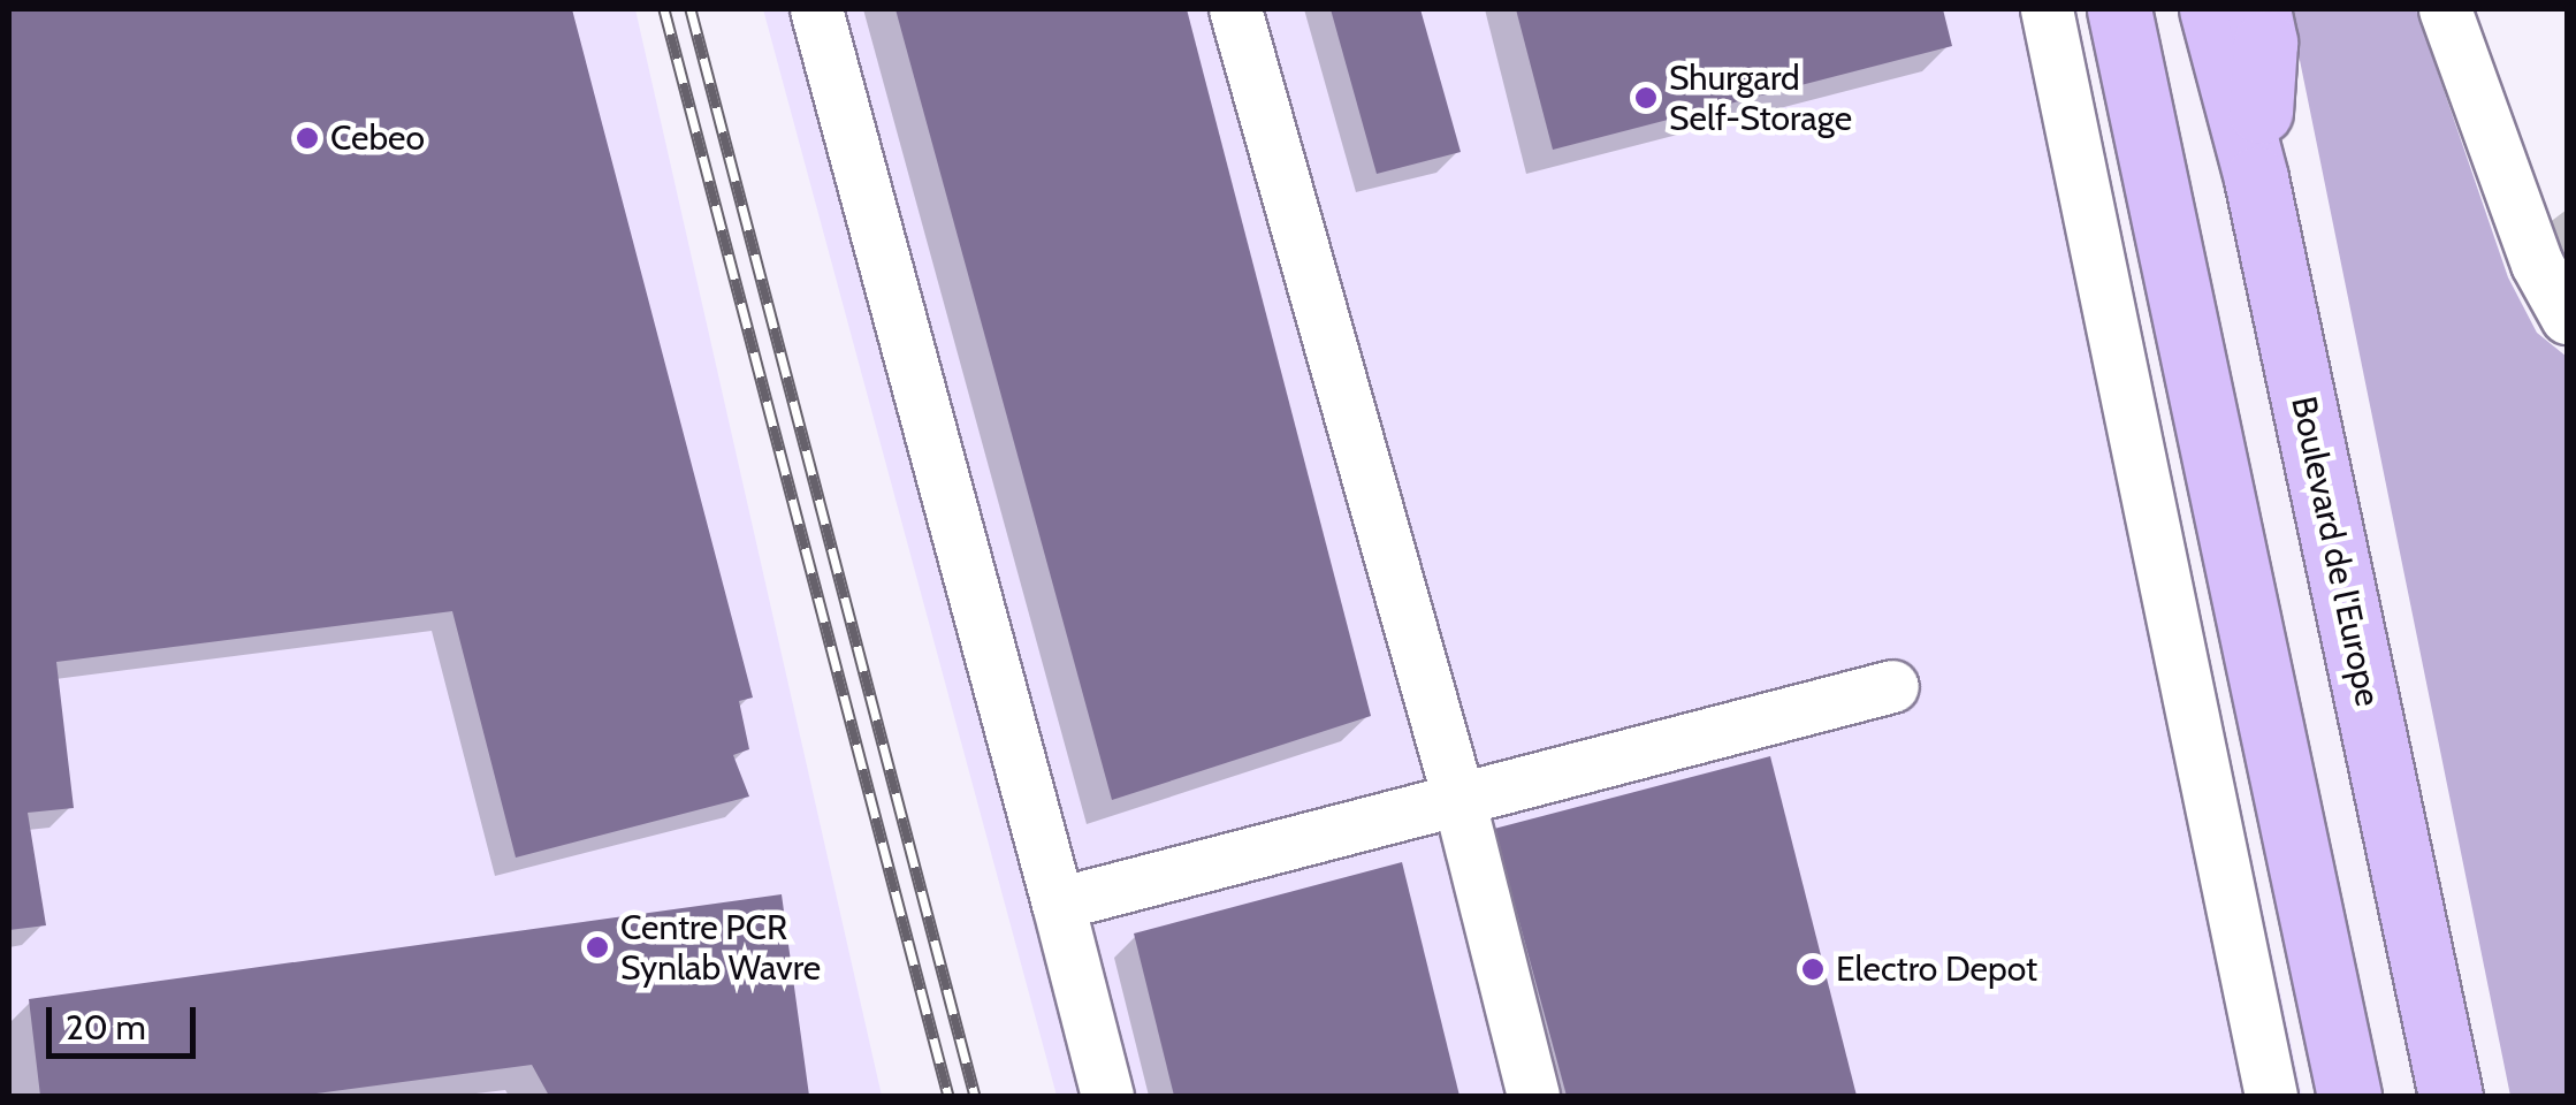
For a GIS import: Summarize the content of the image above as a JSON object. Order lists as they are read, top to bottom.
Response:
{
  "streets": {
    "highway": ["Boulevard de l'Europe"]
  },
  "places": [
    "Shurgard Self-Storage",
    "Cebeo",
    "Centre PCR Synlab Wavre",
    "Electro Depot"
  ],
  "scale_bar": "20 m"
}
